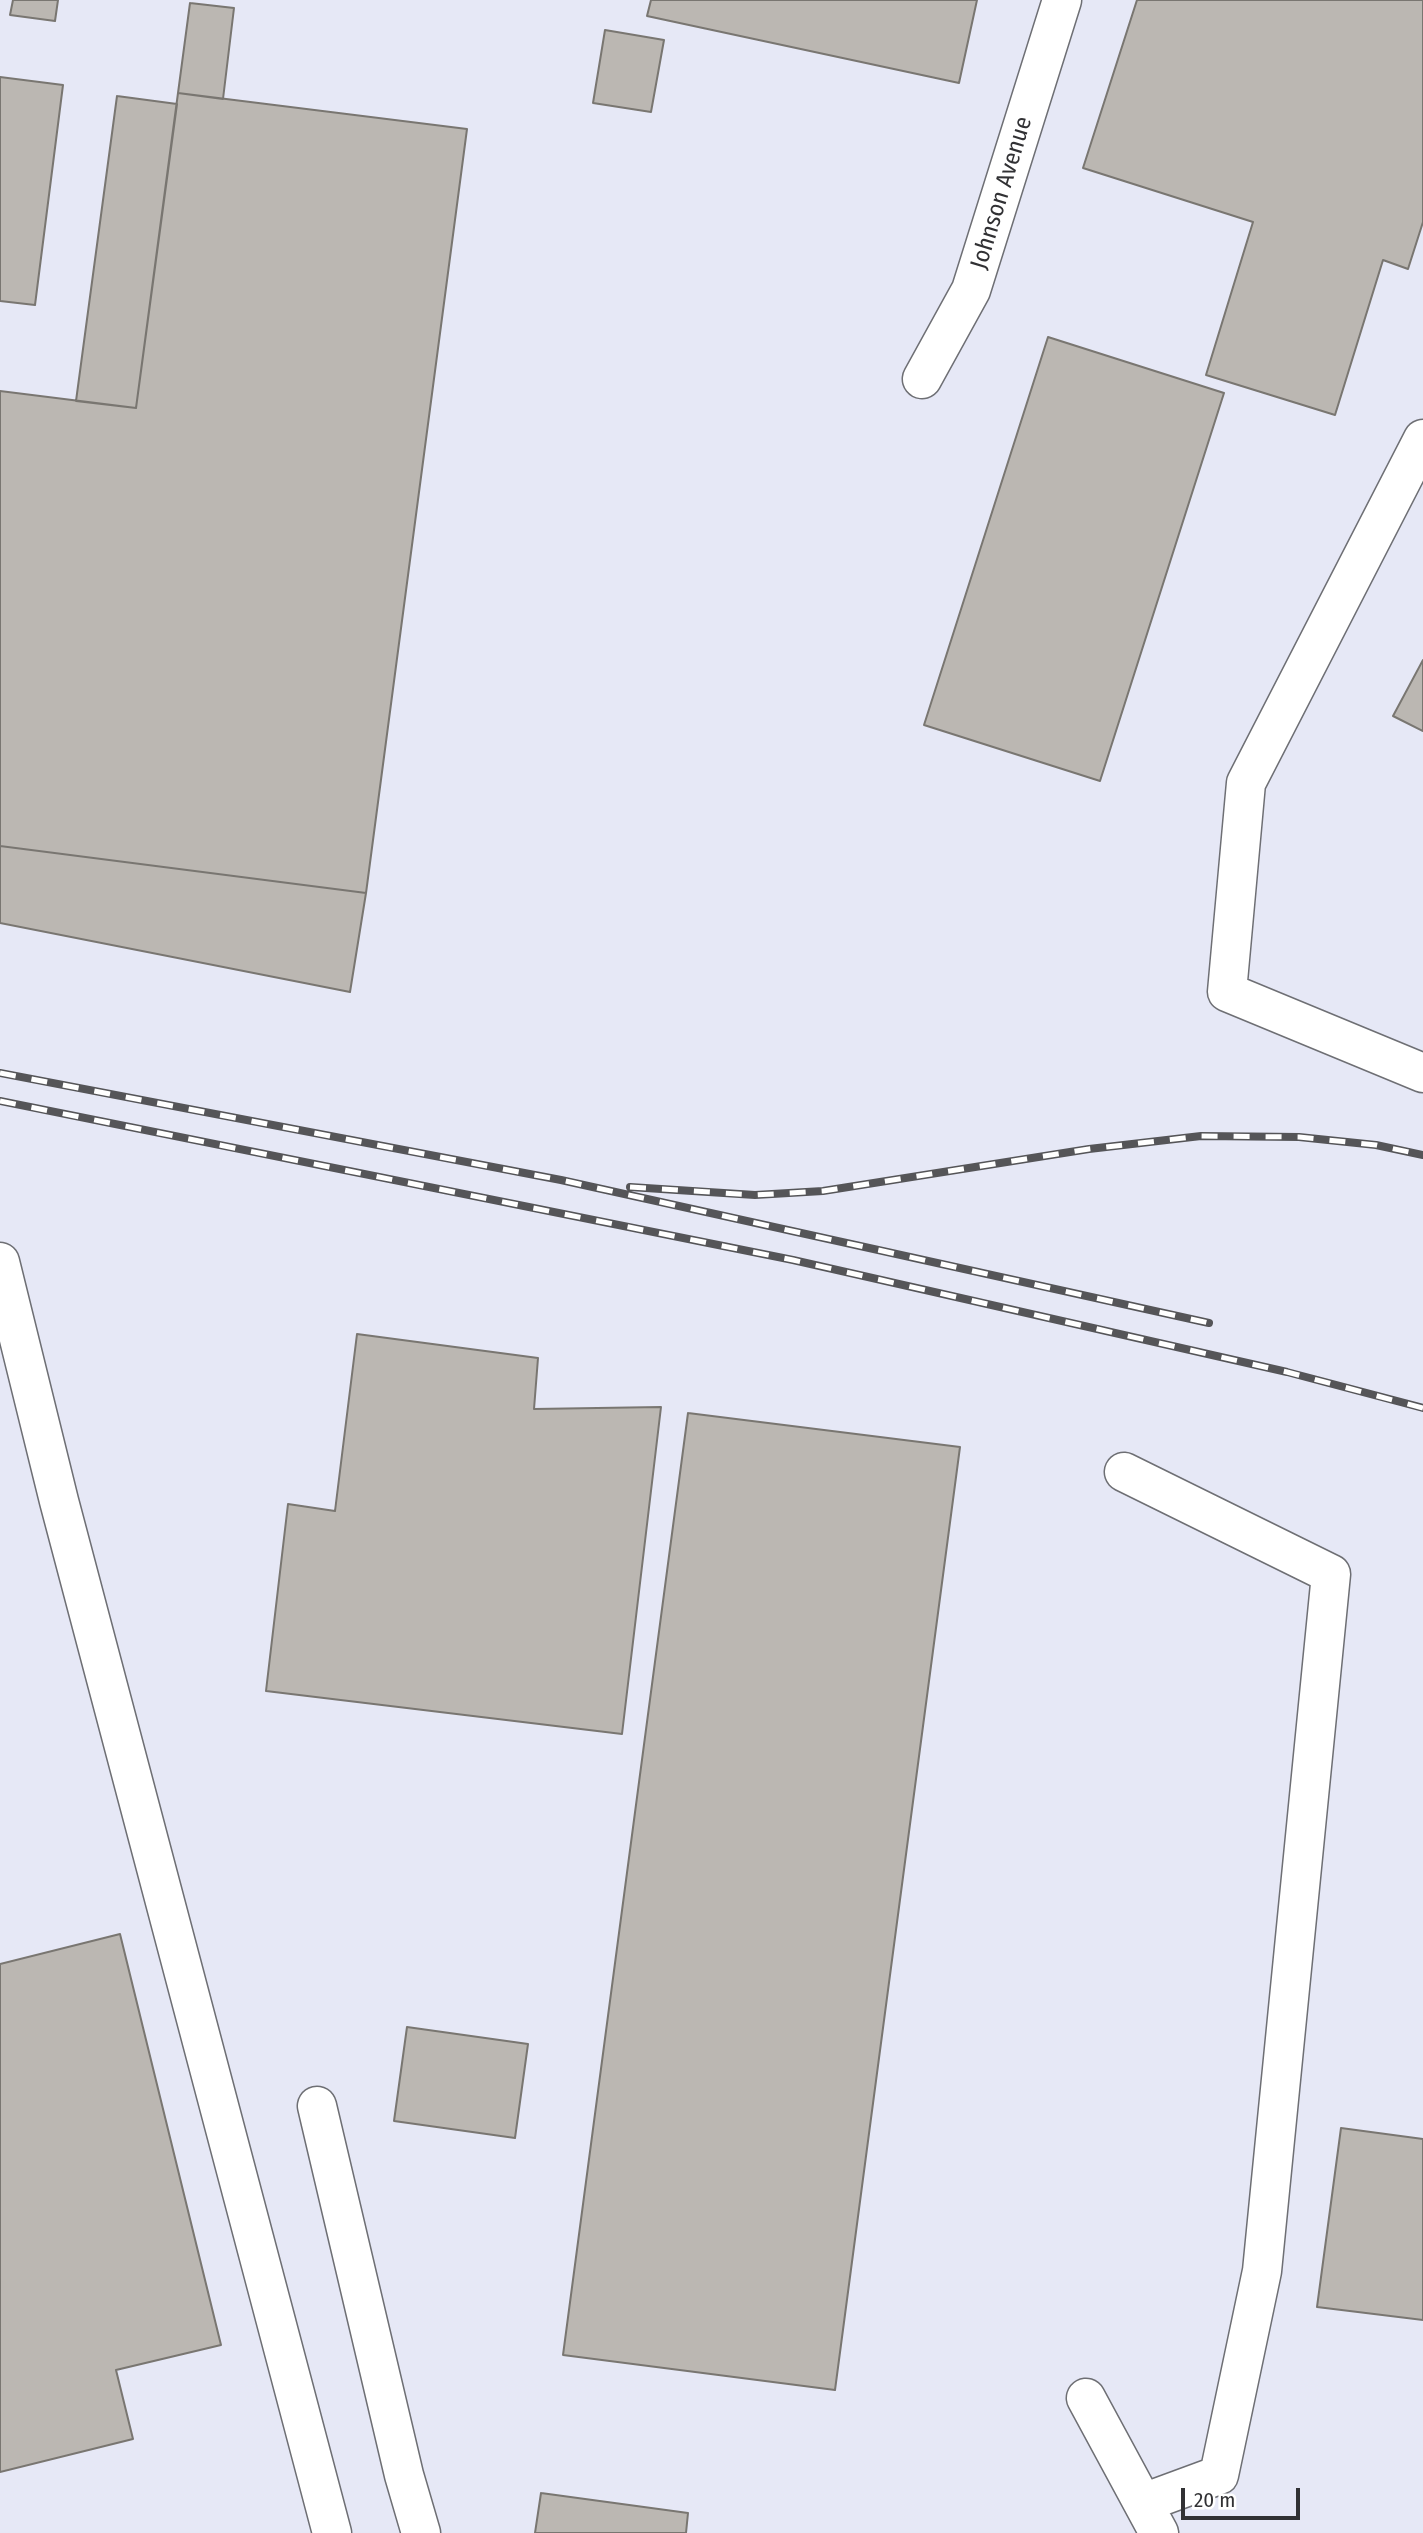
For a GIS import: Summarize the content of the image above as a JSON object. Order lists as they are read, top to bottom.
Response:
{
  "streets": {
    "street": ["Johnson Avenue"]
  },
  "scale_bar": "20 m"
}
